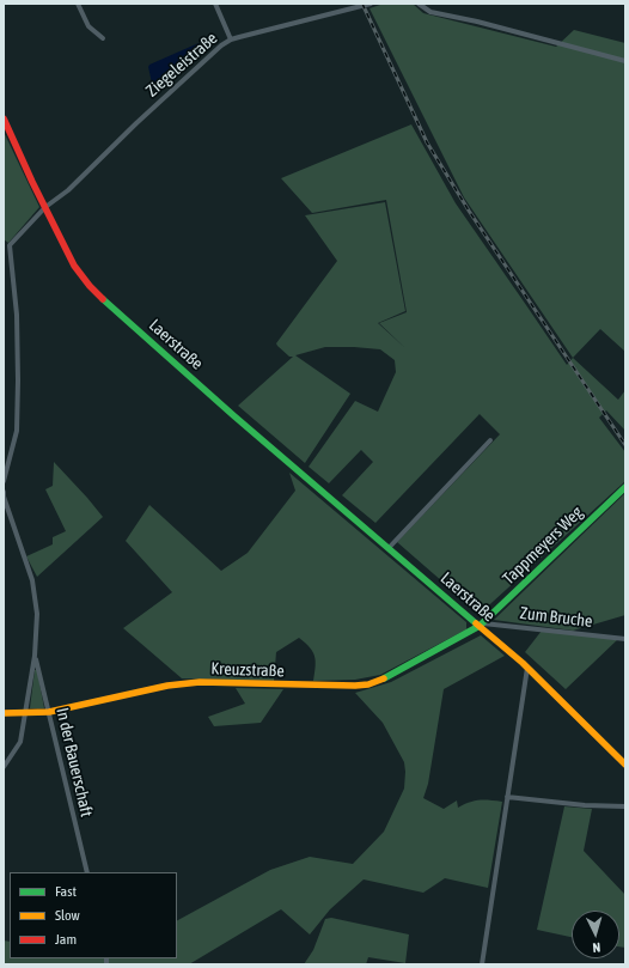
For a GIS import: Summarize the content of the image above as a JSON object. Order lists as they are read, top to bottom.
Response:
{
  "streets": {
    "main road": ["Laerstraße", "Tappmeyers Weg", "Kreuzstraße"],
    "street": ["Ziegeleistraße", "Zum Bruche", "In der Bauerschaft"]
  },
  "crossings": [
    ["Ziegeleistraße", "Laerstraße"],
    ["Laerstraße", "Tappmeyers Weg"],
    ["Laerstraße", "Zum Bruche"],
    ["Laerstraße", "Kreuzstraße"],
    ["Tappmeyers Weg", "Zum Bruche"],
    ["Tappmeyers Weg", "Kreuzstraße"],
    ["Zum Bruche", "Kreuzstraße"],
    ["Kreuzstraße", "In der Bauerschaft"]
  ],
  "legend": ["Fast", "Slow", "Jam"],
  "north": "bottom"
}
